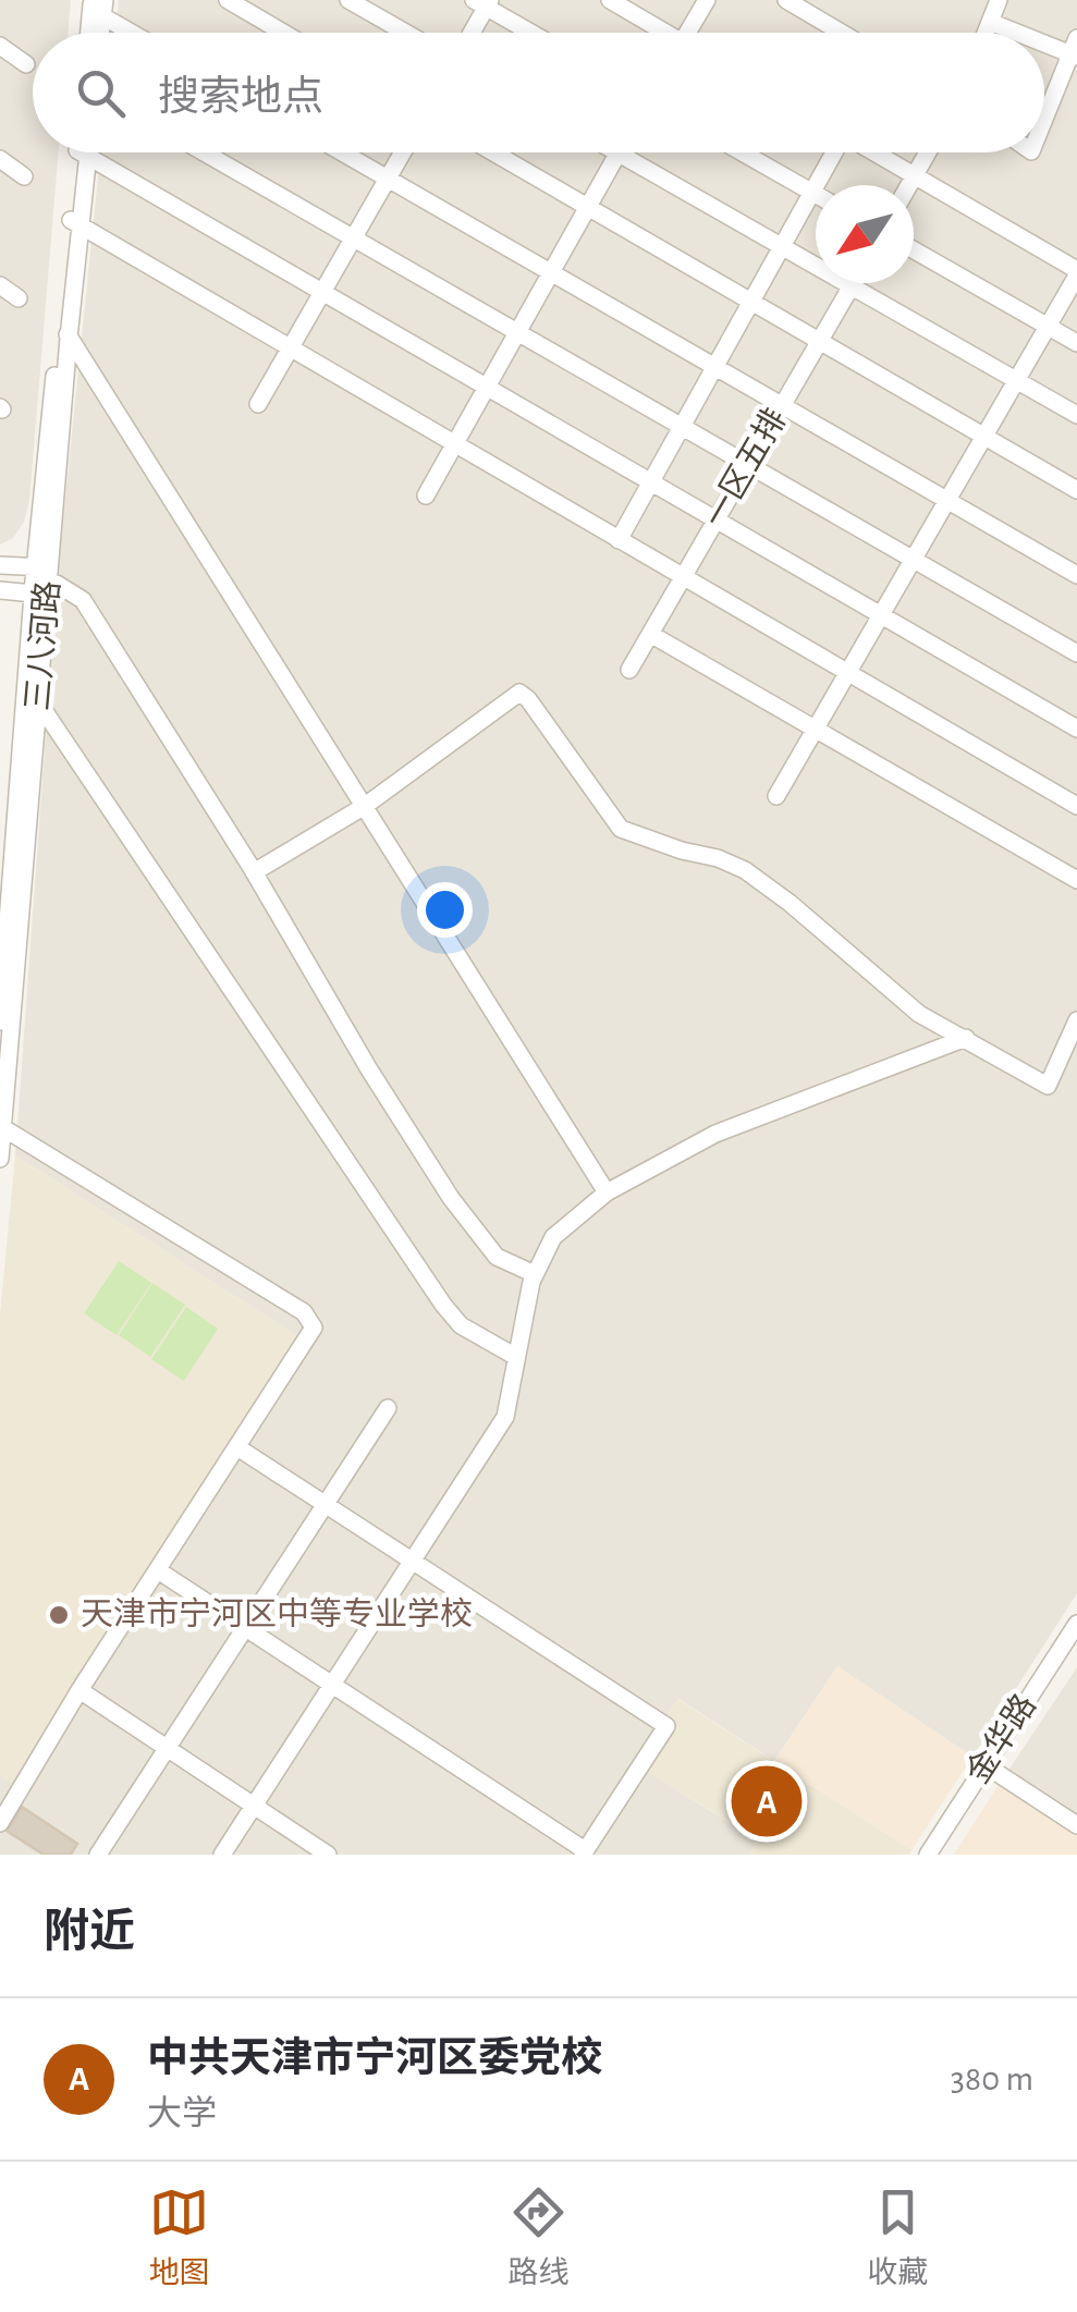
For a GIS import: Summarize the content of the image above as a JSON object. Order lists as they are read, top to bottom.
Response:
{
  "streets": {
    "street": ["一区五排", "三八河路", "金华路"]
  },
  "places": ["天津市宁河区中等专业学校"],
  "north": "bottom left",
  "page": {
    "search": "搜索地点",
    "pins": "A",
    "heading": "附近",
    "list": [
      {
        "mark": "A",
        "name": "中共天津市宁河区委党校",
        "note": "大学",
        "value": "380 m"
      }
    ],
    "nav": ["地图", "路线", "收藏"]
  }
}
